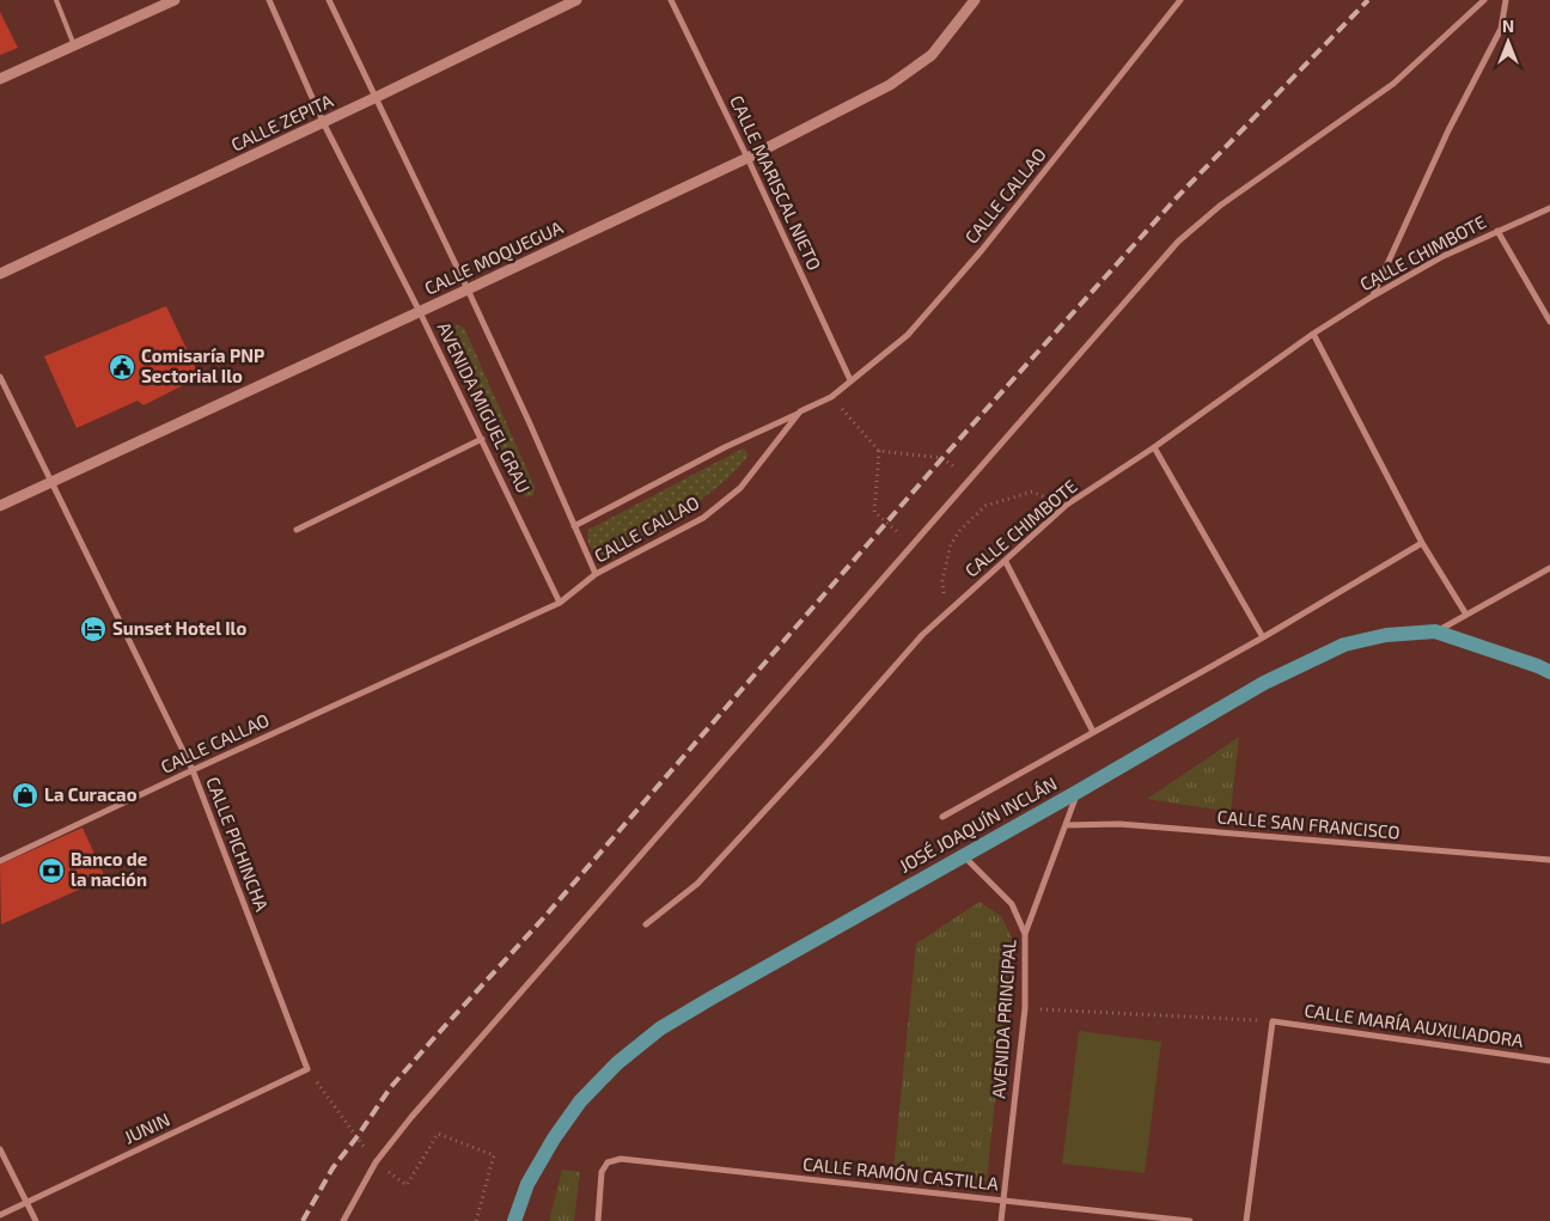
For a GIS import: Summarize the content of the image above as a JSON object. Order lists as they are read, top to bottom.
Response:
{
  "streets": {
    "main road": ["JOSÉ JOAQUÍN INCLÁN"],
    "street": [
      "CALLE ZEPITA",
      "CALLE MARISCAL NIETO",
      "CALLE CALLAO",
      "CALLE CHIMBOTE",
      "CALLE MOQUEGUA",
      "AVENIDA MIGUEL GRAU",
      "CALLE SAN FRANCISCO",
      "CALLE PICHINCHA",
      "AVENIDA PRINCIPAL",
      "CALLE MARÍA AUXILIADORA",
      "JUNIN",
      "CALLE RAMÓN CASTILLA"
    ]
  },
  "crossings": [
    ["CALLE ZEPITA", "AVENIDA MIGUEL GRAU"],
    ["CALLE MARISCAL NIETO", "CALLE CALLAO"],
    ["CALLE MARISCAL NIETO", "CALLE MOQUEGUA"],
    ["CALLE CALLAO", "AVENIDA MIGUEL GRAU"],
    ["CALLE CALLAO", "CALLE PICHINCHA"],
    ["CALLE MOQUEGUA", "AVENIDA MIGUEL GRAU"],
    ["CALLE MOQUEGUA", "CALLE PICHINCHA"],
    ["JOSÉ JOAQUÍN INCLÁN", "AVENIDA PRINCIPAL"],
    ["CALLE SAN FRANCISCO", "AVENIDA PRINCIPAL"],
    ["CALLE PICHINCHA", "JUNIN"],
    ["AVENIDA PRINCIPAL", "CALLE RAMÓN CASTILLA"]
  ],
  "places": {
    "public building": ["Comisaría PNP Sectorial Ilo"],
    "hotel": ["Sunset Hotel Ilo"],
    "shop": ["La Curacao"],
    "bank": ["Banco de la nación"]
  },
  "north": "top"
}
